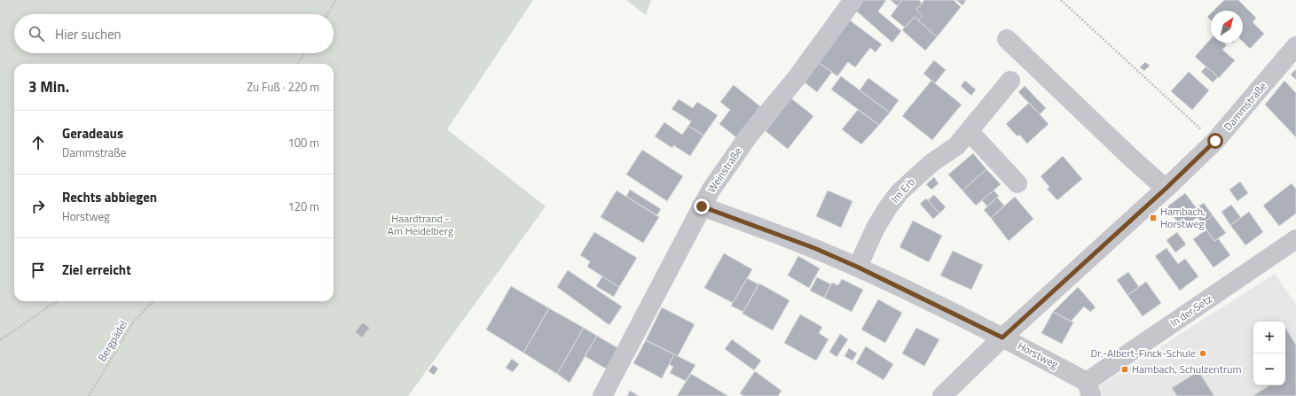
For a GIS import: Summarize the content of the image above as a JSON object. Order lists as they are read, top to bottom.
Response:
{
  "streets": {
    "street": [
      "Dammstraße",
      "Weinstraße",
      "Im Erb",
      "In der Setz",
      "Horstweg"
    ],
    "path": ["Bergpädel"]
  },
  "crossings": [
    ["Dammstraße", "Horstweg"],
    ["Weinstraße", "Horstweg"],
    ["Im Erb", "Horstweg"],
    ["In der Setz", "Horstweg"]
  ],
  "parks": ["Haardtrand - Am Heidelberg"],
  "places": {
    "transit": ["Hambach, Horstweg", "Hambach, Schulzentrum"],
    "other": ["Dr.-Albert-Finck-Schule"]
  },
  "north": "top right",
  "page": {
    "search": "Hier suchen",
    "heading": ["3 Min.", "Zu Fuß · 220 m"],
    "list": [
      ["Geradeaus", "Dammstraße", "100 m"],
      ["Rechts abbiegen", "Horstweg", "120 m"],
      "Ziel erreicht"
    ],
    "map_buttons": ["+", "−"]
  }
}
